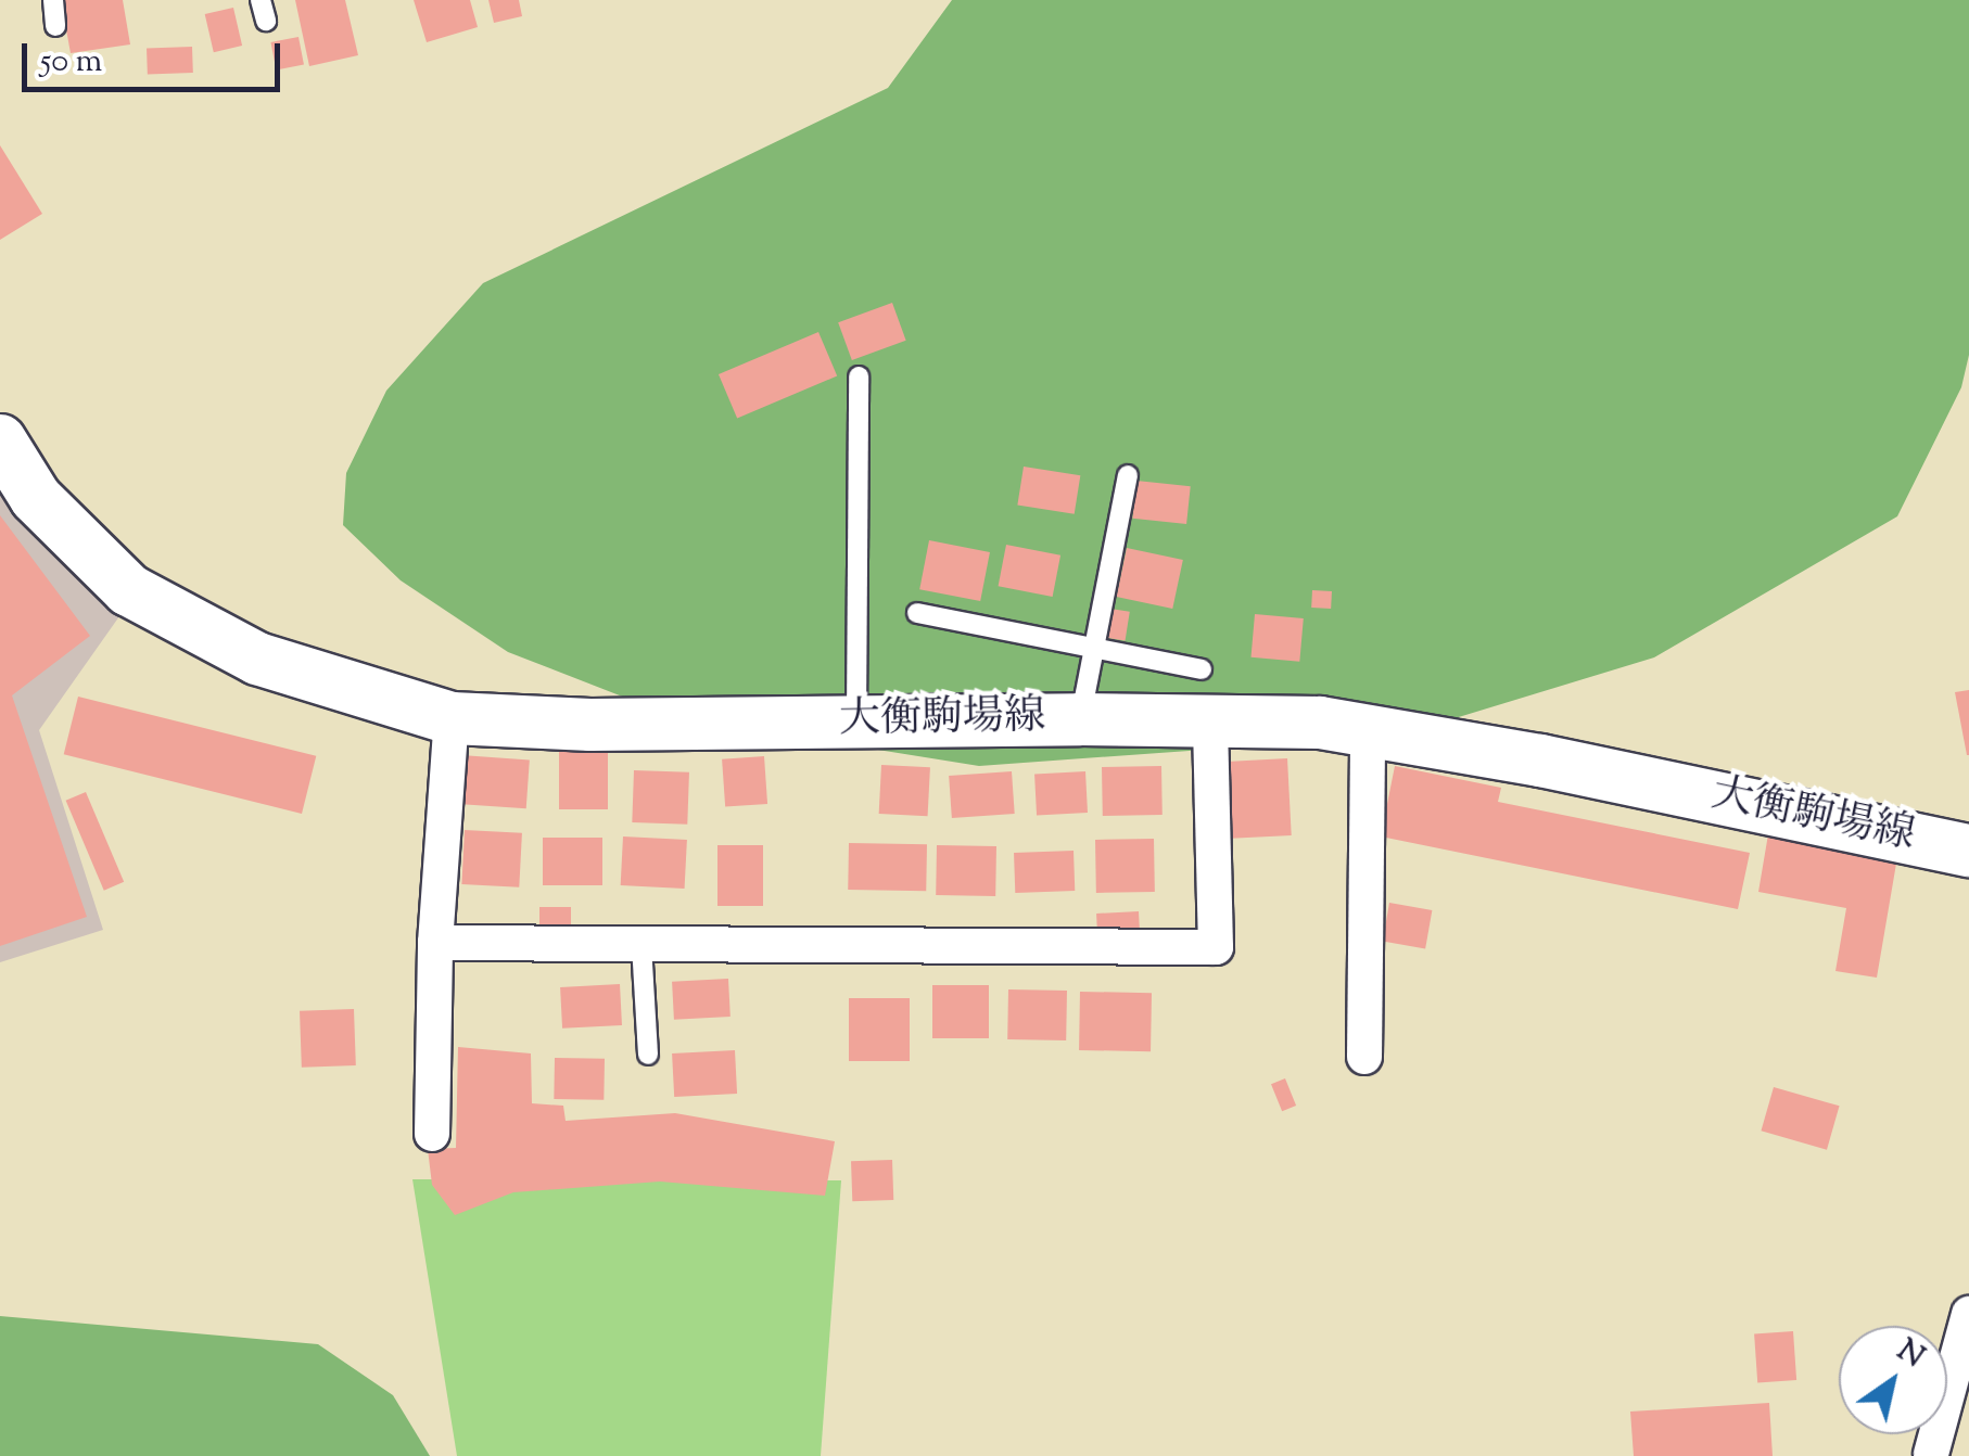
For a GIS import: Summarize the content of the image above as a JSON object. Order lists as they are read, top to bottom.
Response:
{
  "streets": {
    "main road": ["大衡駒場線"]
  },
  "scale_bar": "50 m",
  "north": "top right"
}
